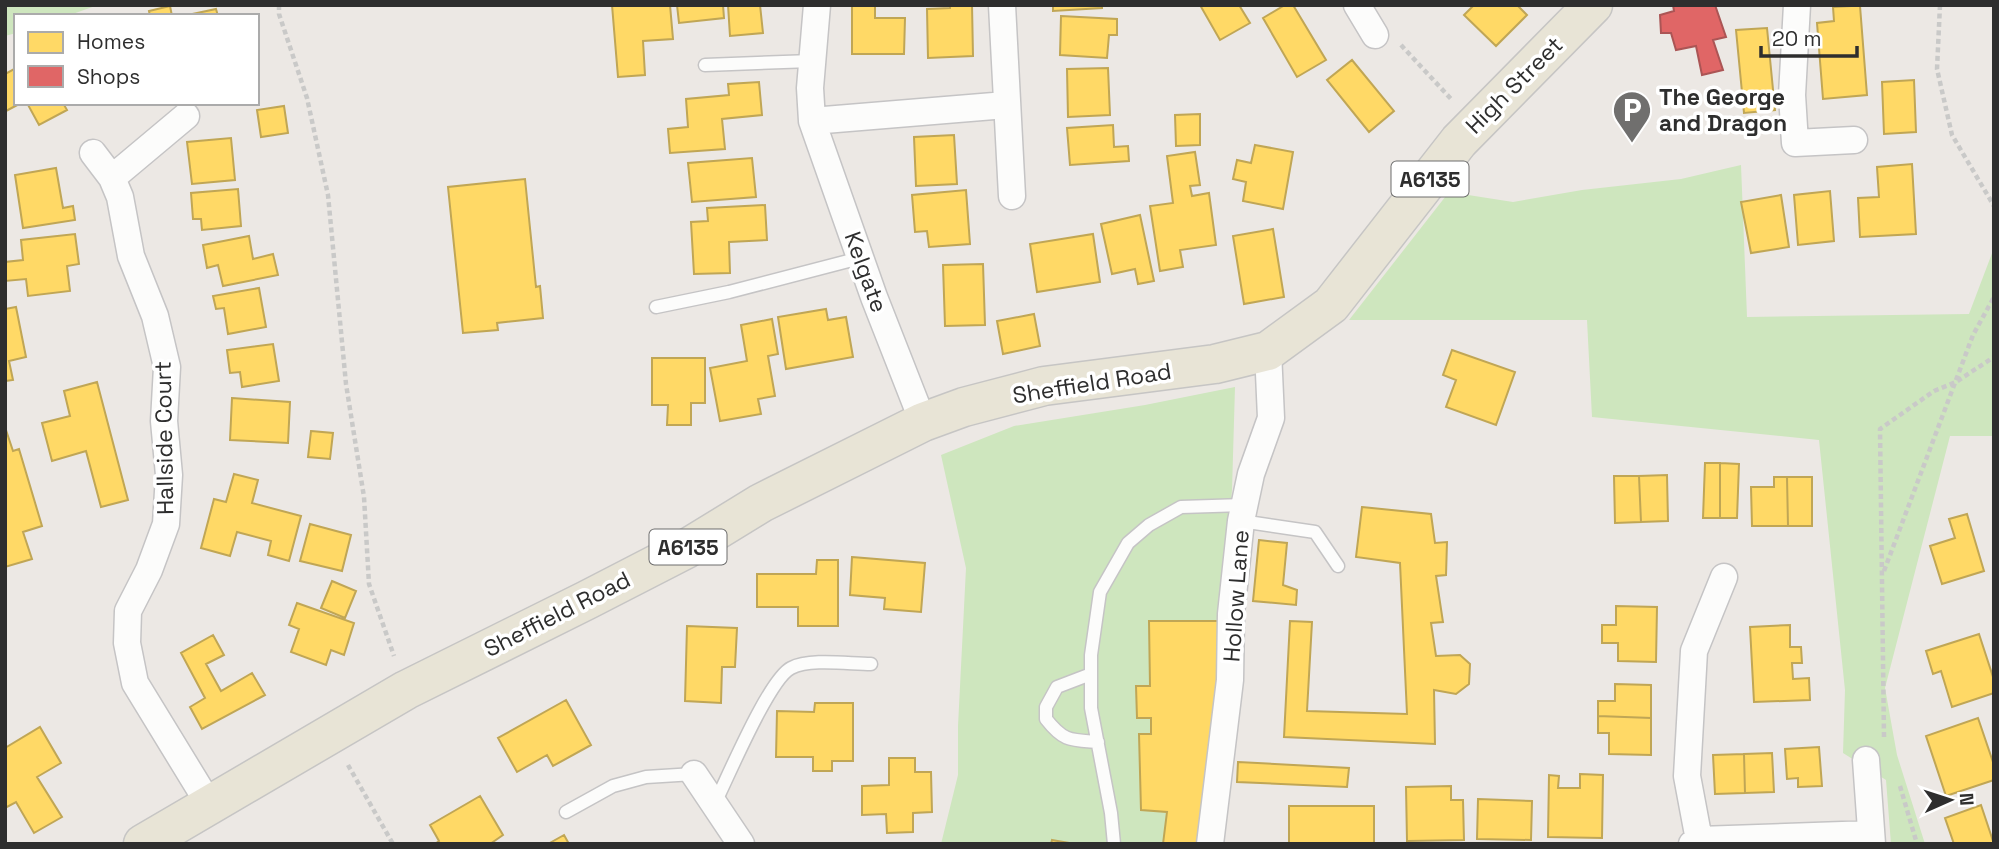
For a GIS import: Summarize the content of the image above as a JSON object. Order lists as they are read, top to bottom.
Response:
{
  "streets": {
    "main road": ["High Street", "A6135", "Sheffield Road"],
    "street": ["Kelgate", "Hallside Court", "Hollow Lane"]
  },
  "crossings": [
    ["High Street", "Sheffield Road"],
    ["High Street", "Hollow Lane"],
    ["Kelgate", "Sheffield Road"],
    ["Sheffield Road", "Hallside Court"],
    ["Sheffield Road", "Hollow Lane"]
  ],
  "places": {
    "parking": ["The George and Dragon"]
  },
  "legend": ["Homes", "Shops"],
  "scale_bar": "20 m",
  "north": "right"
}
